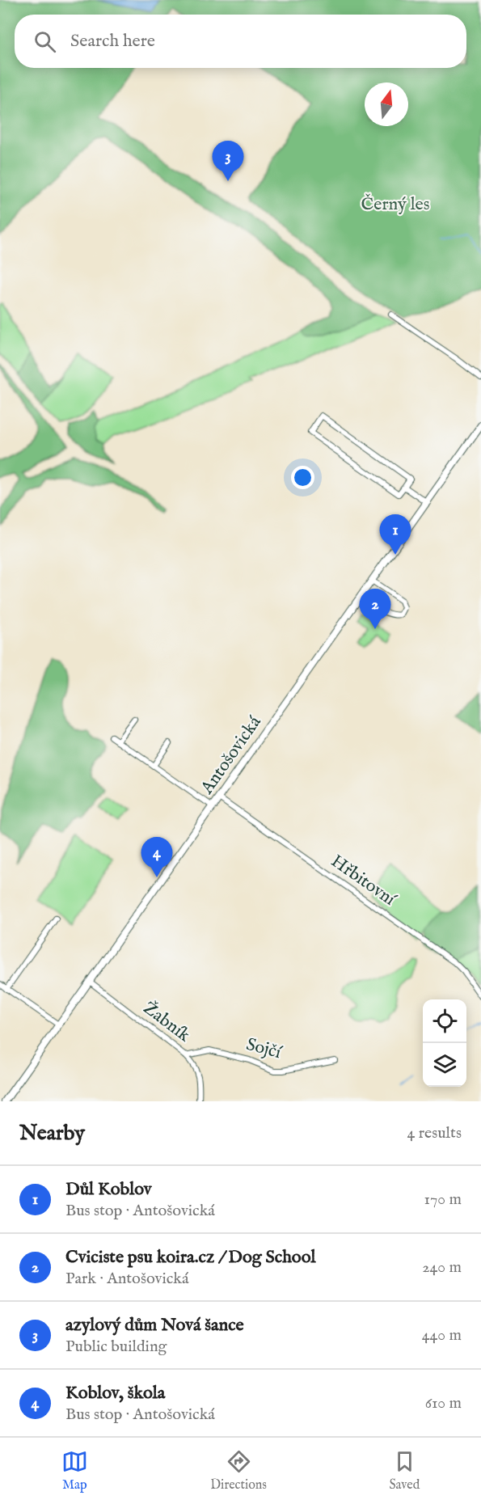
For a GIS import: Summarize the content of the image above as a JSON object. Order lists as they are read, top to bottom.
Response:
{
  "streets": {
    "street": [
      "Antošovická",
      "Hřbitovní",
      "Žabník",
      "Sojčí"
    ]
  },
  "crossings": [
    ["Antošovická", "Hřbitovní"],
    ["Antošovická", "Žabník"],
    ["Žabník", "Sojčí"]
  ],
  "parks": ["Černý les"],
  "north": "top",
  "page": {
    "search": "Search here",
    "pins": [
      "3",
      "1",
      "2",
      "4"
    ],
    "heading": ["Nearby", "4 results"],
    "list": [
      {
        "mark": "1",
        "name": "Důl Koblov",
        "note": "Bus stop · Antošovická",
        "value": "170 m"
      },
      {
        "mark": "2",
        "name": "Cviciste psu koira.cz / Dog School",
        "note": "Park · Antošovická",
        "value": "240 m"
      },
      {
        "mark": "3",
        "name": "azylový dům Nová šance",
        "note": "Public building",
        "value": "440 m"
      },
      {
        "mark": "4",
        "name": "Koblov, škola",
        "note": "Bus stop · Antošovická",
        "value": "610 m"
      }
    ],
    "nav": ["Map", "Directions", "Saved"]
  }
}
